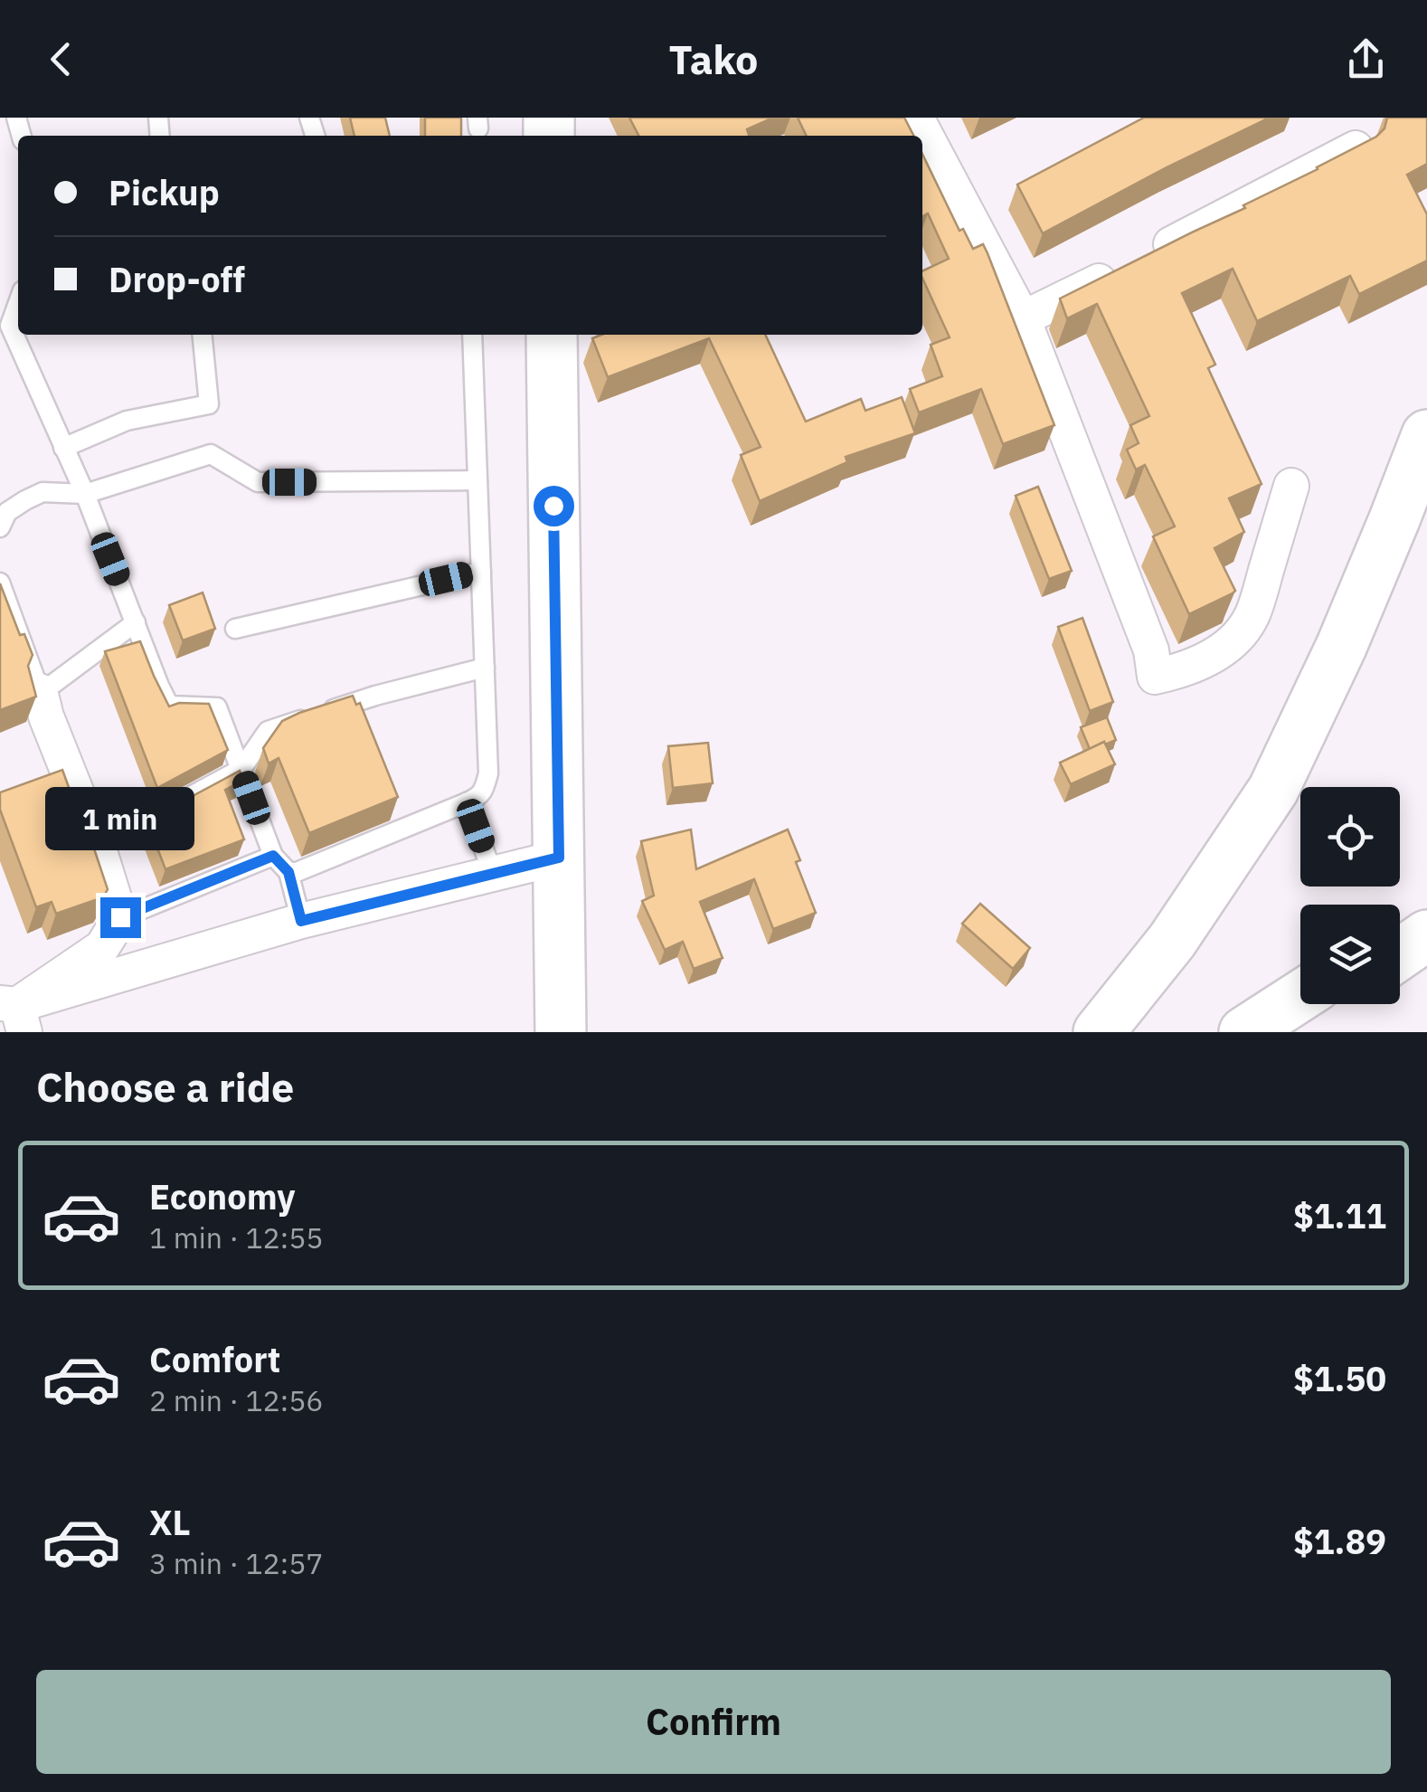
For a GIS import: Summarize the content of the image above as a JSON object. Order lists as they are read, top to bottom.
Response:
{
  "page": {
    "header": "Tako",
    "banner": ["Pickup", "Drop-off"],
    "bubble": "1 min",
    "heading": "Choose a ride",
    "list": [
      {
        "name": "Economy",
        "note": "1 min · 12:55",
        "value": "$1.11"
      },
      {
        "name": "Comfort",
        "note": "2 min · 12:56",
        "value": "$1.50"
      },
      {
        "name": "XL",
        "note": "3 min · 12:57",
        "value": "$1.89"
      }
    ],
    "buttons": "Confirm"
  }
}
